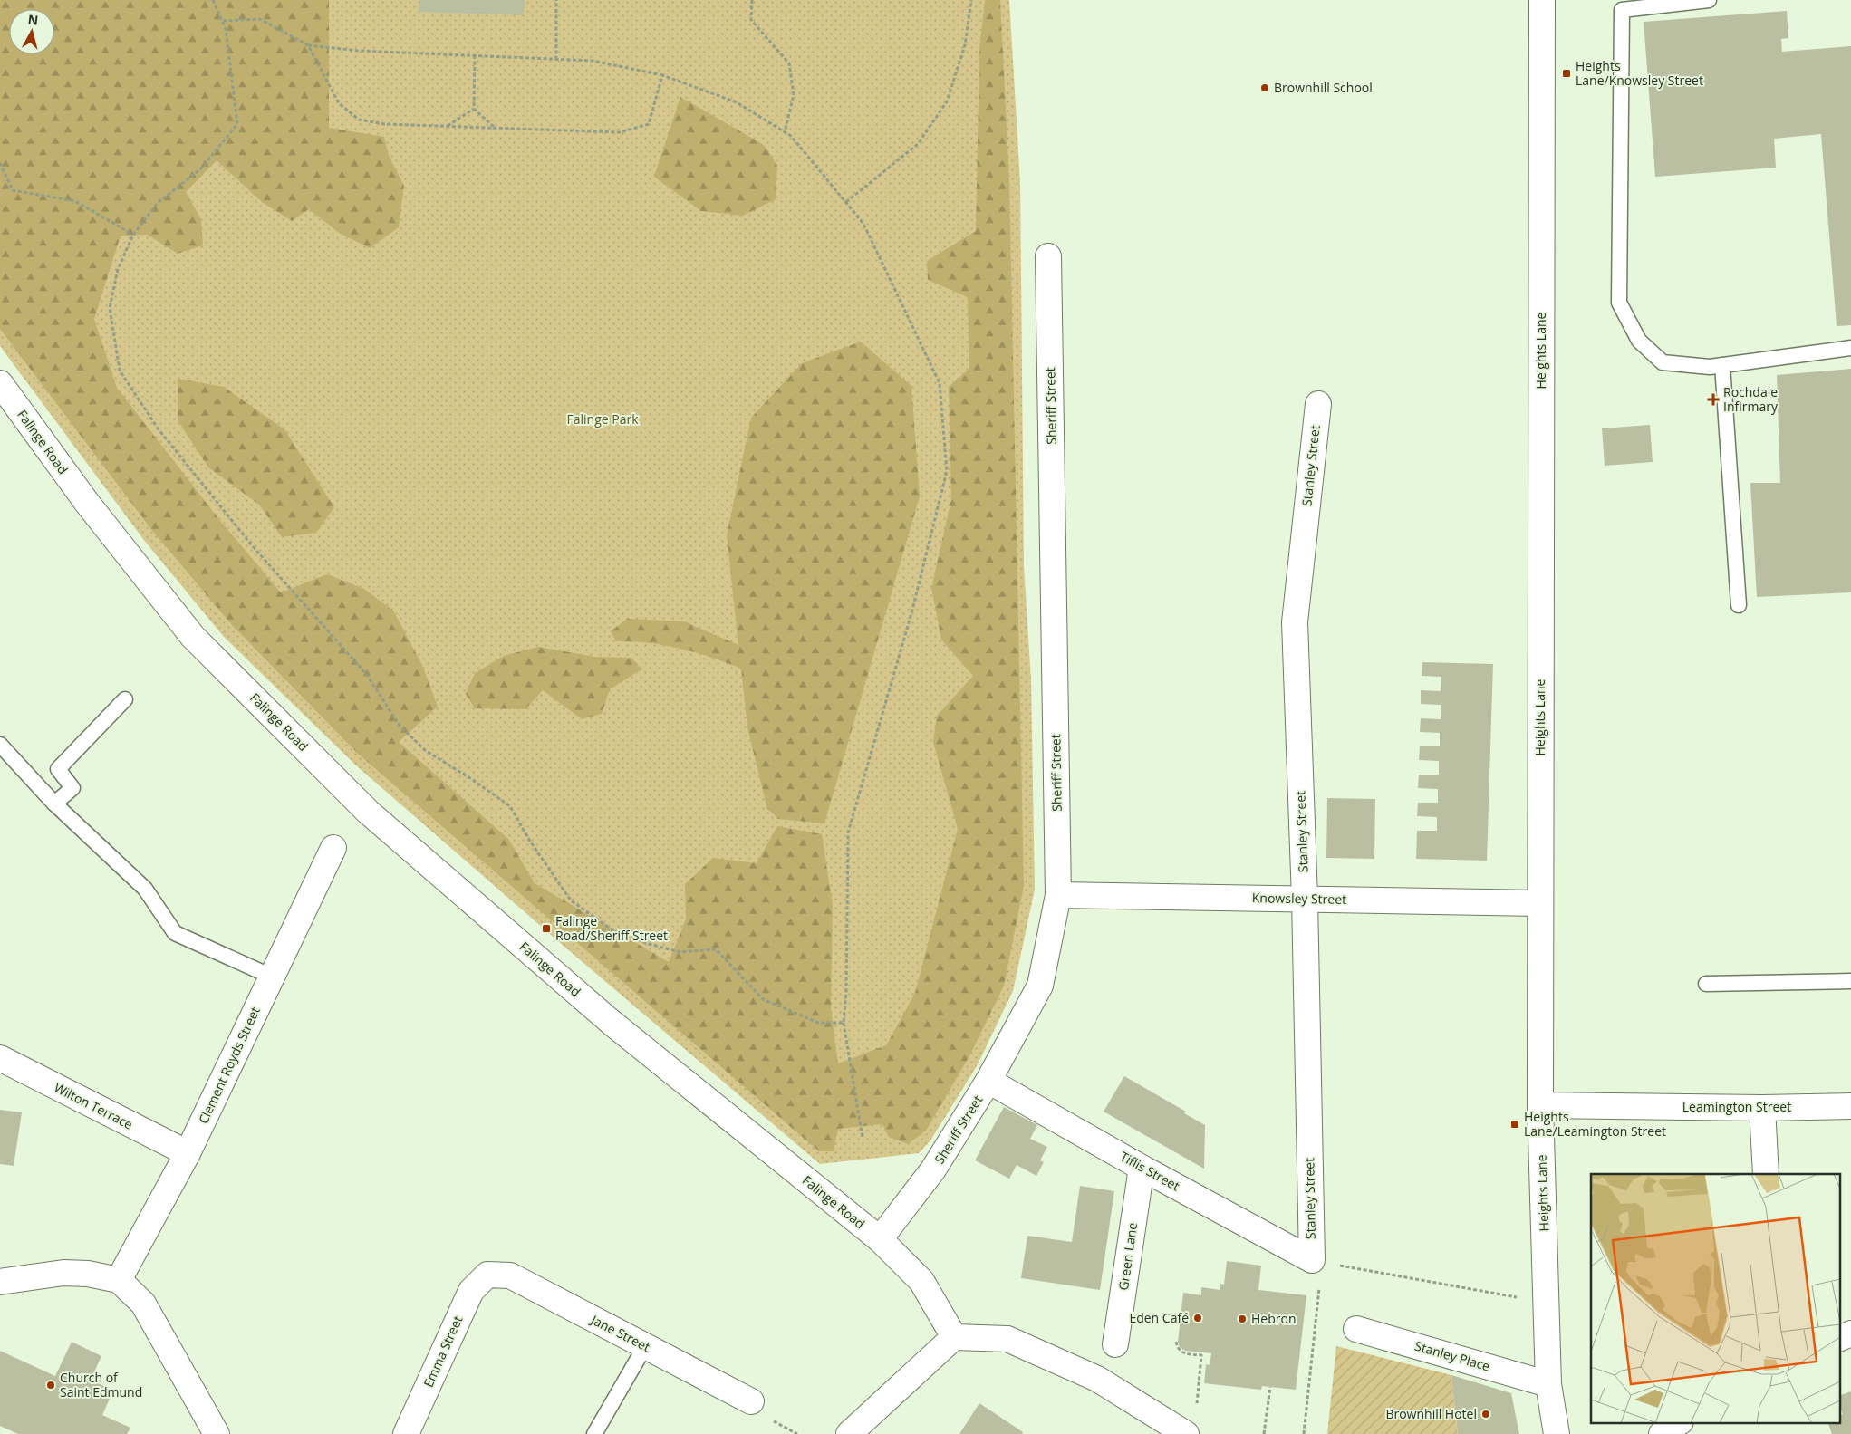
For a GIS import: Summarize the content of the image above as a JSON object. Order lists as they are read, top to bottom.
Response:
{
  "streets": {
    "street": [
      "Heights Lane",
      "Sheriff Street",
      "Falinge Road",
      "Stanley Street",
      "Knowsley Street",
      "Clement Royds Street",
      "Wilton Terrace",
      "Leamington Street",
      "Tiflis Street",
      "Green Lane",
      "Jane Street",
      "Emma Street",
      "Stanley Place"
    ]
  },
  "crossings": [
    ["Heights Lane", "Knowsley Street"],
    ["Heights Lane", "Leamington Street"],
    ["Heights Lane", "Stanley Place"],
    ["Sheriff Street", "Falinge Road"],
    ["Sheriff Street", "Knowsley Street"],
    ["Sheriff Street", "Tiflis Street"],
    ["Stanley Street", "Knowsley Street"],
    ["Stanley Street", "Tiflis Street"],
    ["Clement Royds Street", "Wilton Terrace"],
    ["Tiflis Street", "Green Lane"],
    ["Jane Street", "Emma Street"]
  ],
  "parks": ["Falinge Park"],
  "places": {
    "transit": ["Heights Lane/Knowsley Street", "Falinge Road/Sheriff Street", "Heights Lane/Leamington Street"],
    "other": [
      "Brownhill School",
      "Eden Café",
      "Hebron",
      "Church of Saint Edmund",
      "Brownhill Hotel"
    ],
    "health": ["Rochdale Infirmary"]
  },
  "north": "top"
}
